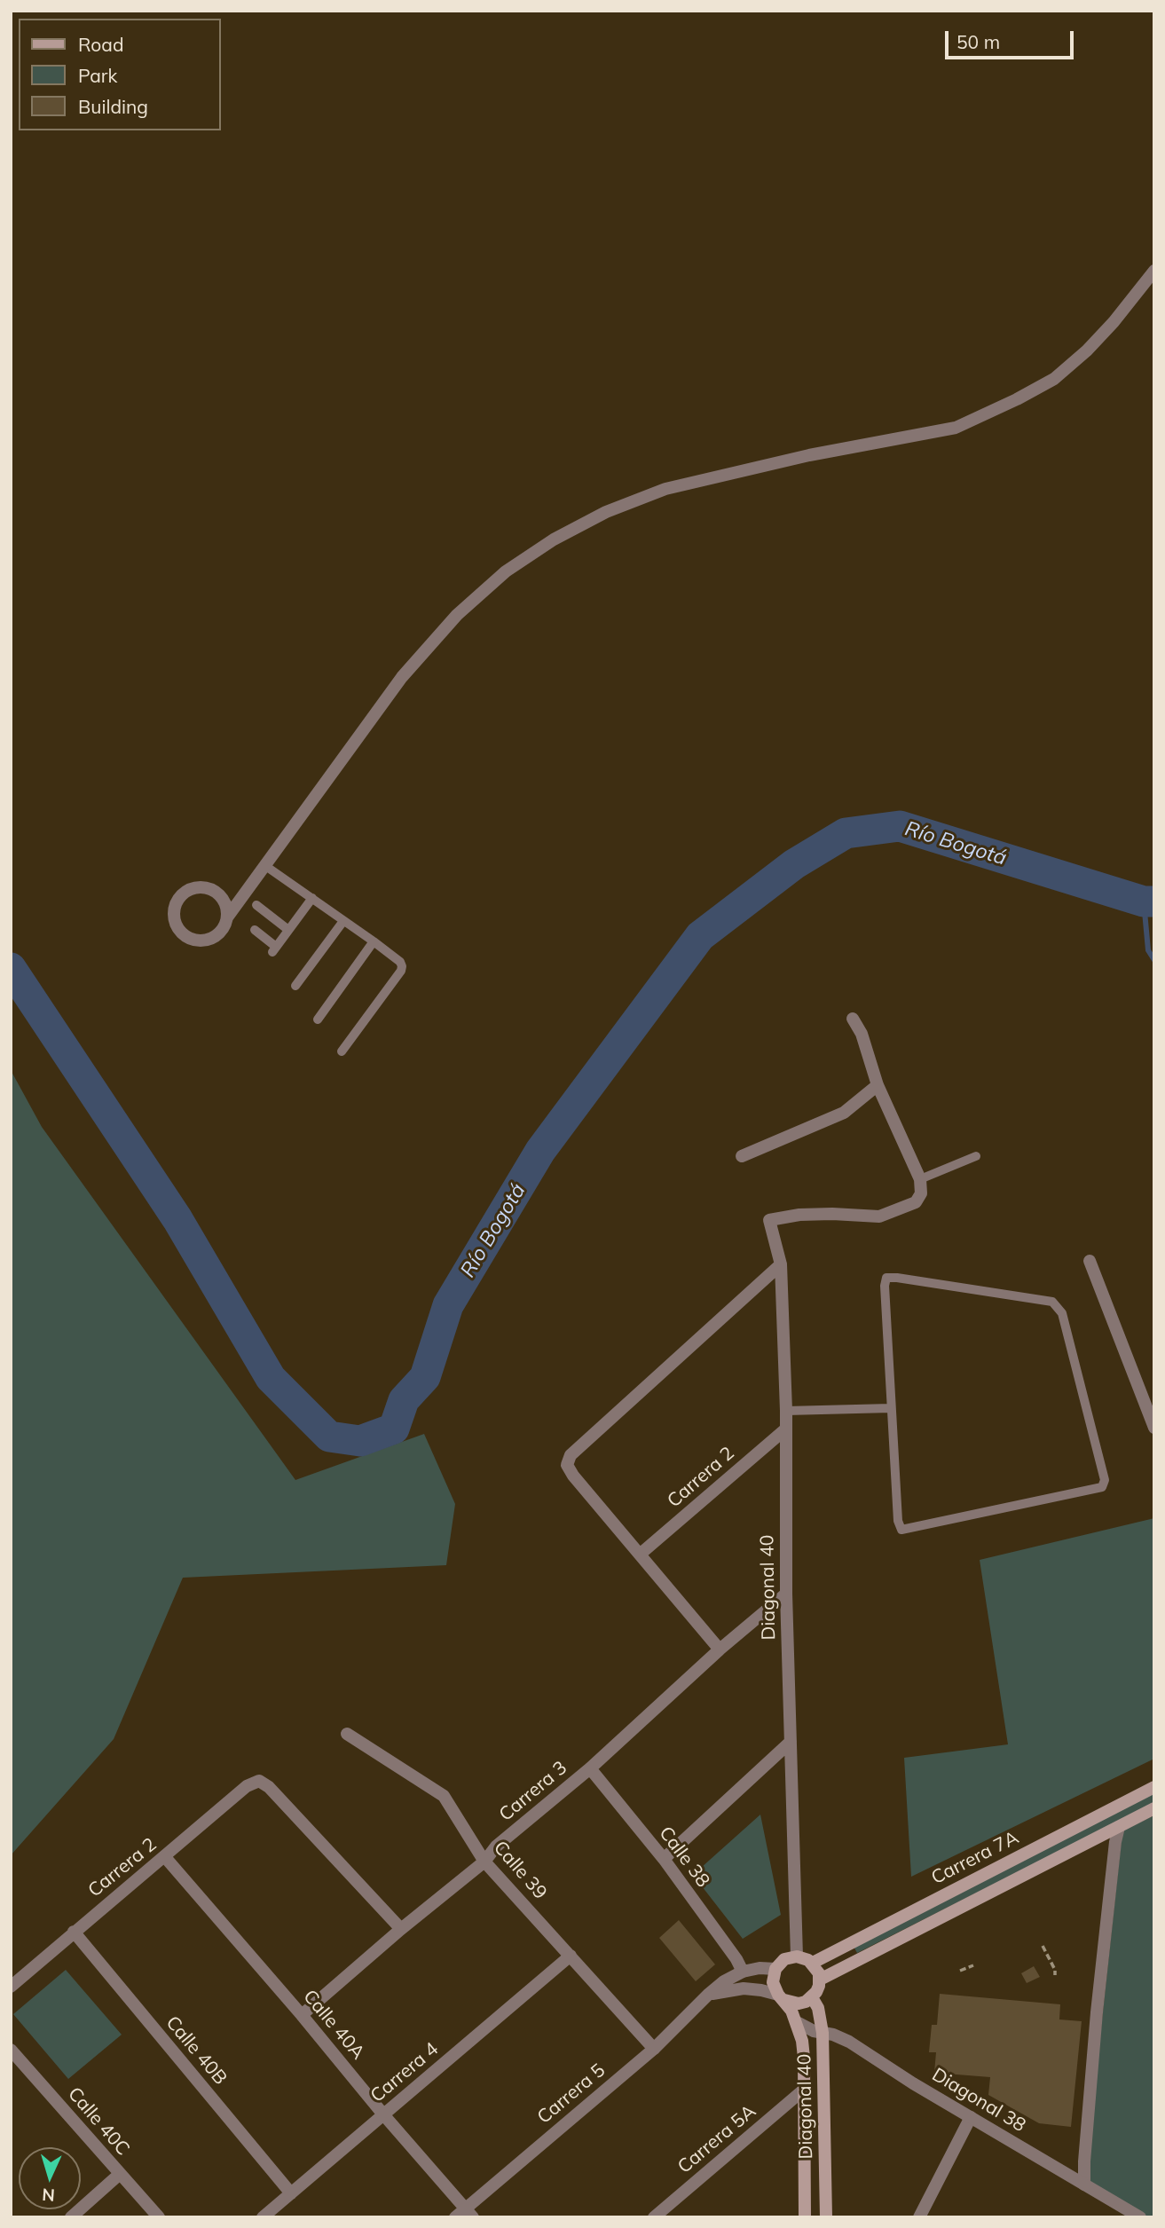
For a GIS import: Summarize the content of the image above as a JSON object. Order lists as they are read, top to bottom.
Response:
{
  "streets": {
    "main road": ["Diagonal 40", "Carrera 7A"],
    "street": [
      "Carrera 2",
      "Carrera 3",
      "Calle 38",
      "Calle 39",
      "Calle 40A",
      "Calle 40B",
      "Carrera 4",
      "Carrera 5",
      "Diagonal 38",
      "Calle 40C",
      "Carrera 5A"
    ]
  },
  "crossings": [
    ["Carrera 2", "Diagonal 40"],
    ["Carrera 2", "Carrera 3"],
    ["Carrera 2", "Calle 40A"],
    ["Carrera 2", "Calle 40B"],
    ["Diagonal 40", "Carrera 3"],
    ["Diagonal 40", "Carrera 7A"],
    ["Diagonal 40", "Carrera 5"],
    ["Diagonal 40", "Diagonal 38"],
    ["Diagonal 40", "Carrera 5A"],
    ["Carrera 3", "Calle 38"],
    ["Carrera 3", "Calle 39"],
    ["Carrera 3", "Calle 40A"],
    ["Calle 38", "Carrera 5"],
    ["Carrera 7A", "Carrera 5"],
    ["Calle 39", "Carrera 4"],
    ["Calle 39", "Carrera 5"],
    ["Calle 40A", "Carrera 4"],
    ["Calle 40A", "Carrera 5"],
    ["Calle 40B", "Carrera 4"]
  ],
  "water": ["Río Bogotá"],
  "legend": ["Road", "Park", "Building"],
  "scale_bar": "50 m",
  "north": "bottom"
}
